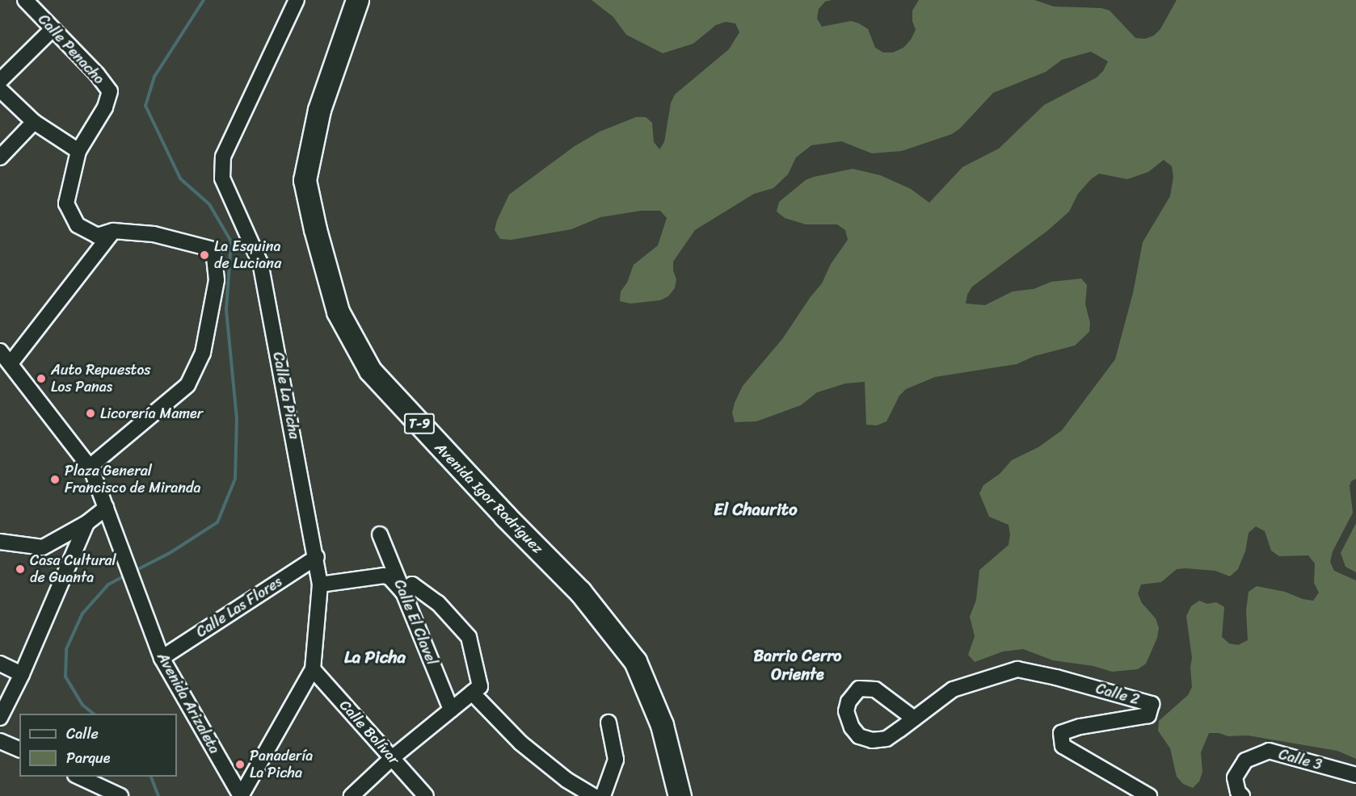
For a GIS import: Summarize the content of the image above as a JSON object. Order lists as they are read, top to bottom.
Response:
{
  "streets": {
    "highway": ["T-9", "Avenida Igor Rodríguez"],
    "street": [
      "Calle Penacho",
      "Calle La Picha",
      "Calle Las Flores",
      "Calle El Clavel",
      "Calle 2",
      "Avenida Arizaleta",
      "Calle Bolívar",
      "Calle 3"
    ]
  },
  "crossings": [
    ["Calle La Picha", "Calle Las Flores"],
    ["Calle La Picha", "Avenida Arizaleta"],
    ["Calle La Picha", "Calle Bolívar"],
    ["Calle Las Flores", "Avenida Arizaleta"]
  ],
  "districts": ["El Chaurito", "Barrio Cerro Oriente", "La Picha"],
  "places": [
    "La Esquina de Luciana",
    "Auto Repuestos Los Panas",
    "Licorería Mamer",
    "Plaza General Francisco de Miranda",
    "Casa Cultural de Guanta",
    "Panadería La Picha"
  ],
  "legend": ["Calle", "Parque"]
}
